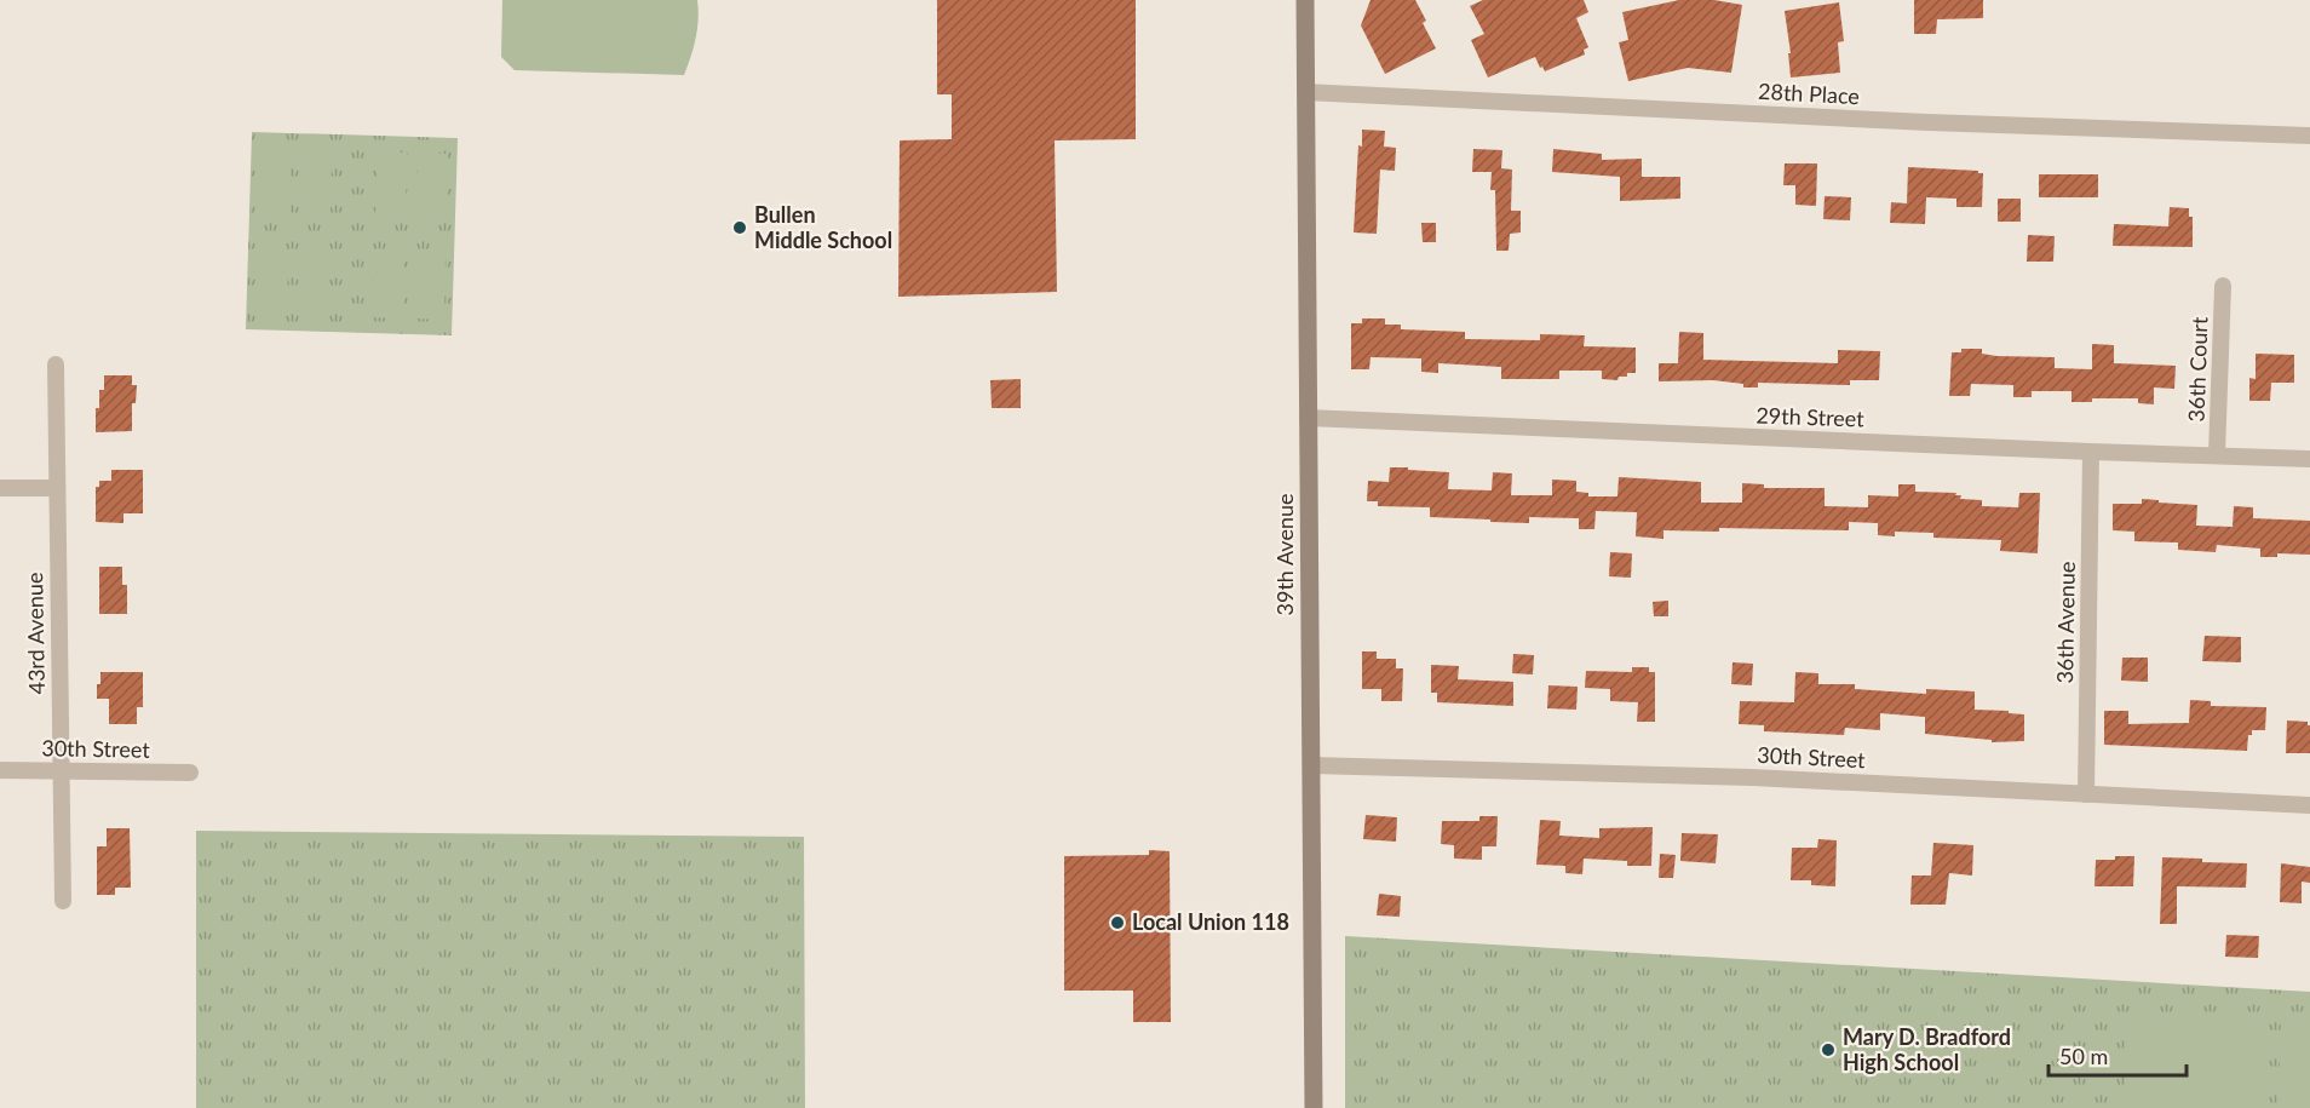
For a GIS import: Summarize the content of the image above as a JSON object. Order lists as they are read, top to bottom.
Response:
{
  "streets": {
    "street": [
      "28th Place",
      "36th Court",
      "29th Street",
      "39th Avenue",
      "36th Avenue",
      "43rd Avenue",
      "30th Street"
    ]
  },
  "crossings": [
    ["28th Place", "39th Avenue"],
    ["36th Court", "29th Street"],
    ["29th Street", "39th Avenue"],
    ["29th Street", "36th Avenue"],
    ["39th Avenue", "30th Street"],
    ["36th Avenue", "30th Street"],
    ["43rd Avenue", "30th Street"]
  ],
  "places": ["Bullen Middle School", "Local Union 118", "Mary D. Bradford High School"],
  "scale_bar": "50 m"
}
